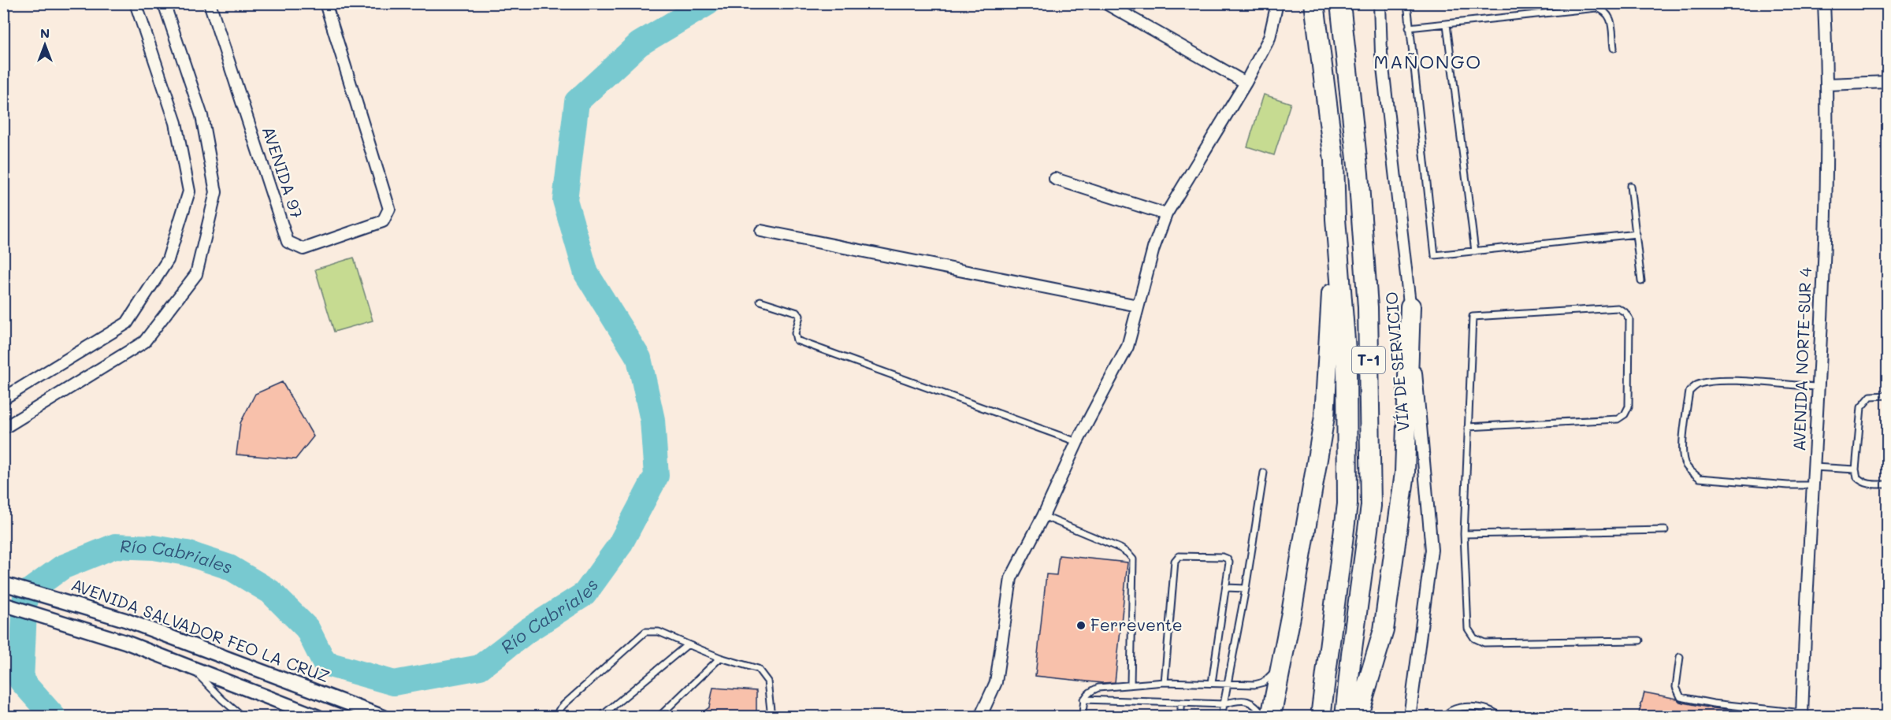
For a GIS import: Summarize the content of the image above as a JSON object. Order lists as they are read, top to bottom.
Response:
{
  "streets": {
    "highway": ["T-1"],
    "street": [
      "AVENIDA 97",
      "AVENIDA NORTE-SUR 4",
      "VÍA DE SERVICIO",
      "AVENIDA SALVADOR FEO LA CRUZ"
    ]
  },
  "districts": ["MAÑONGO"],
  "water": ["Río Cabriales"],
  "places": ["Ferrevente"],
  "north": "top"
}
